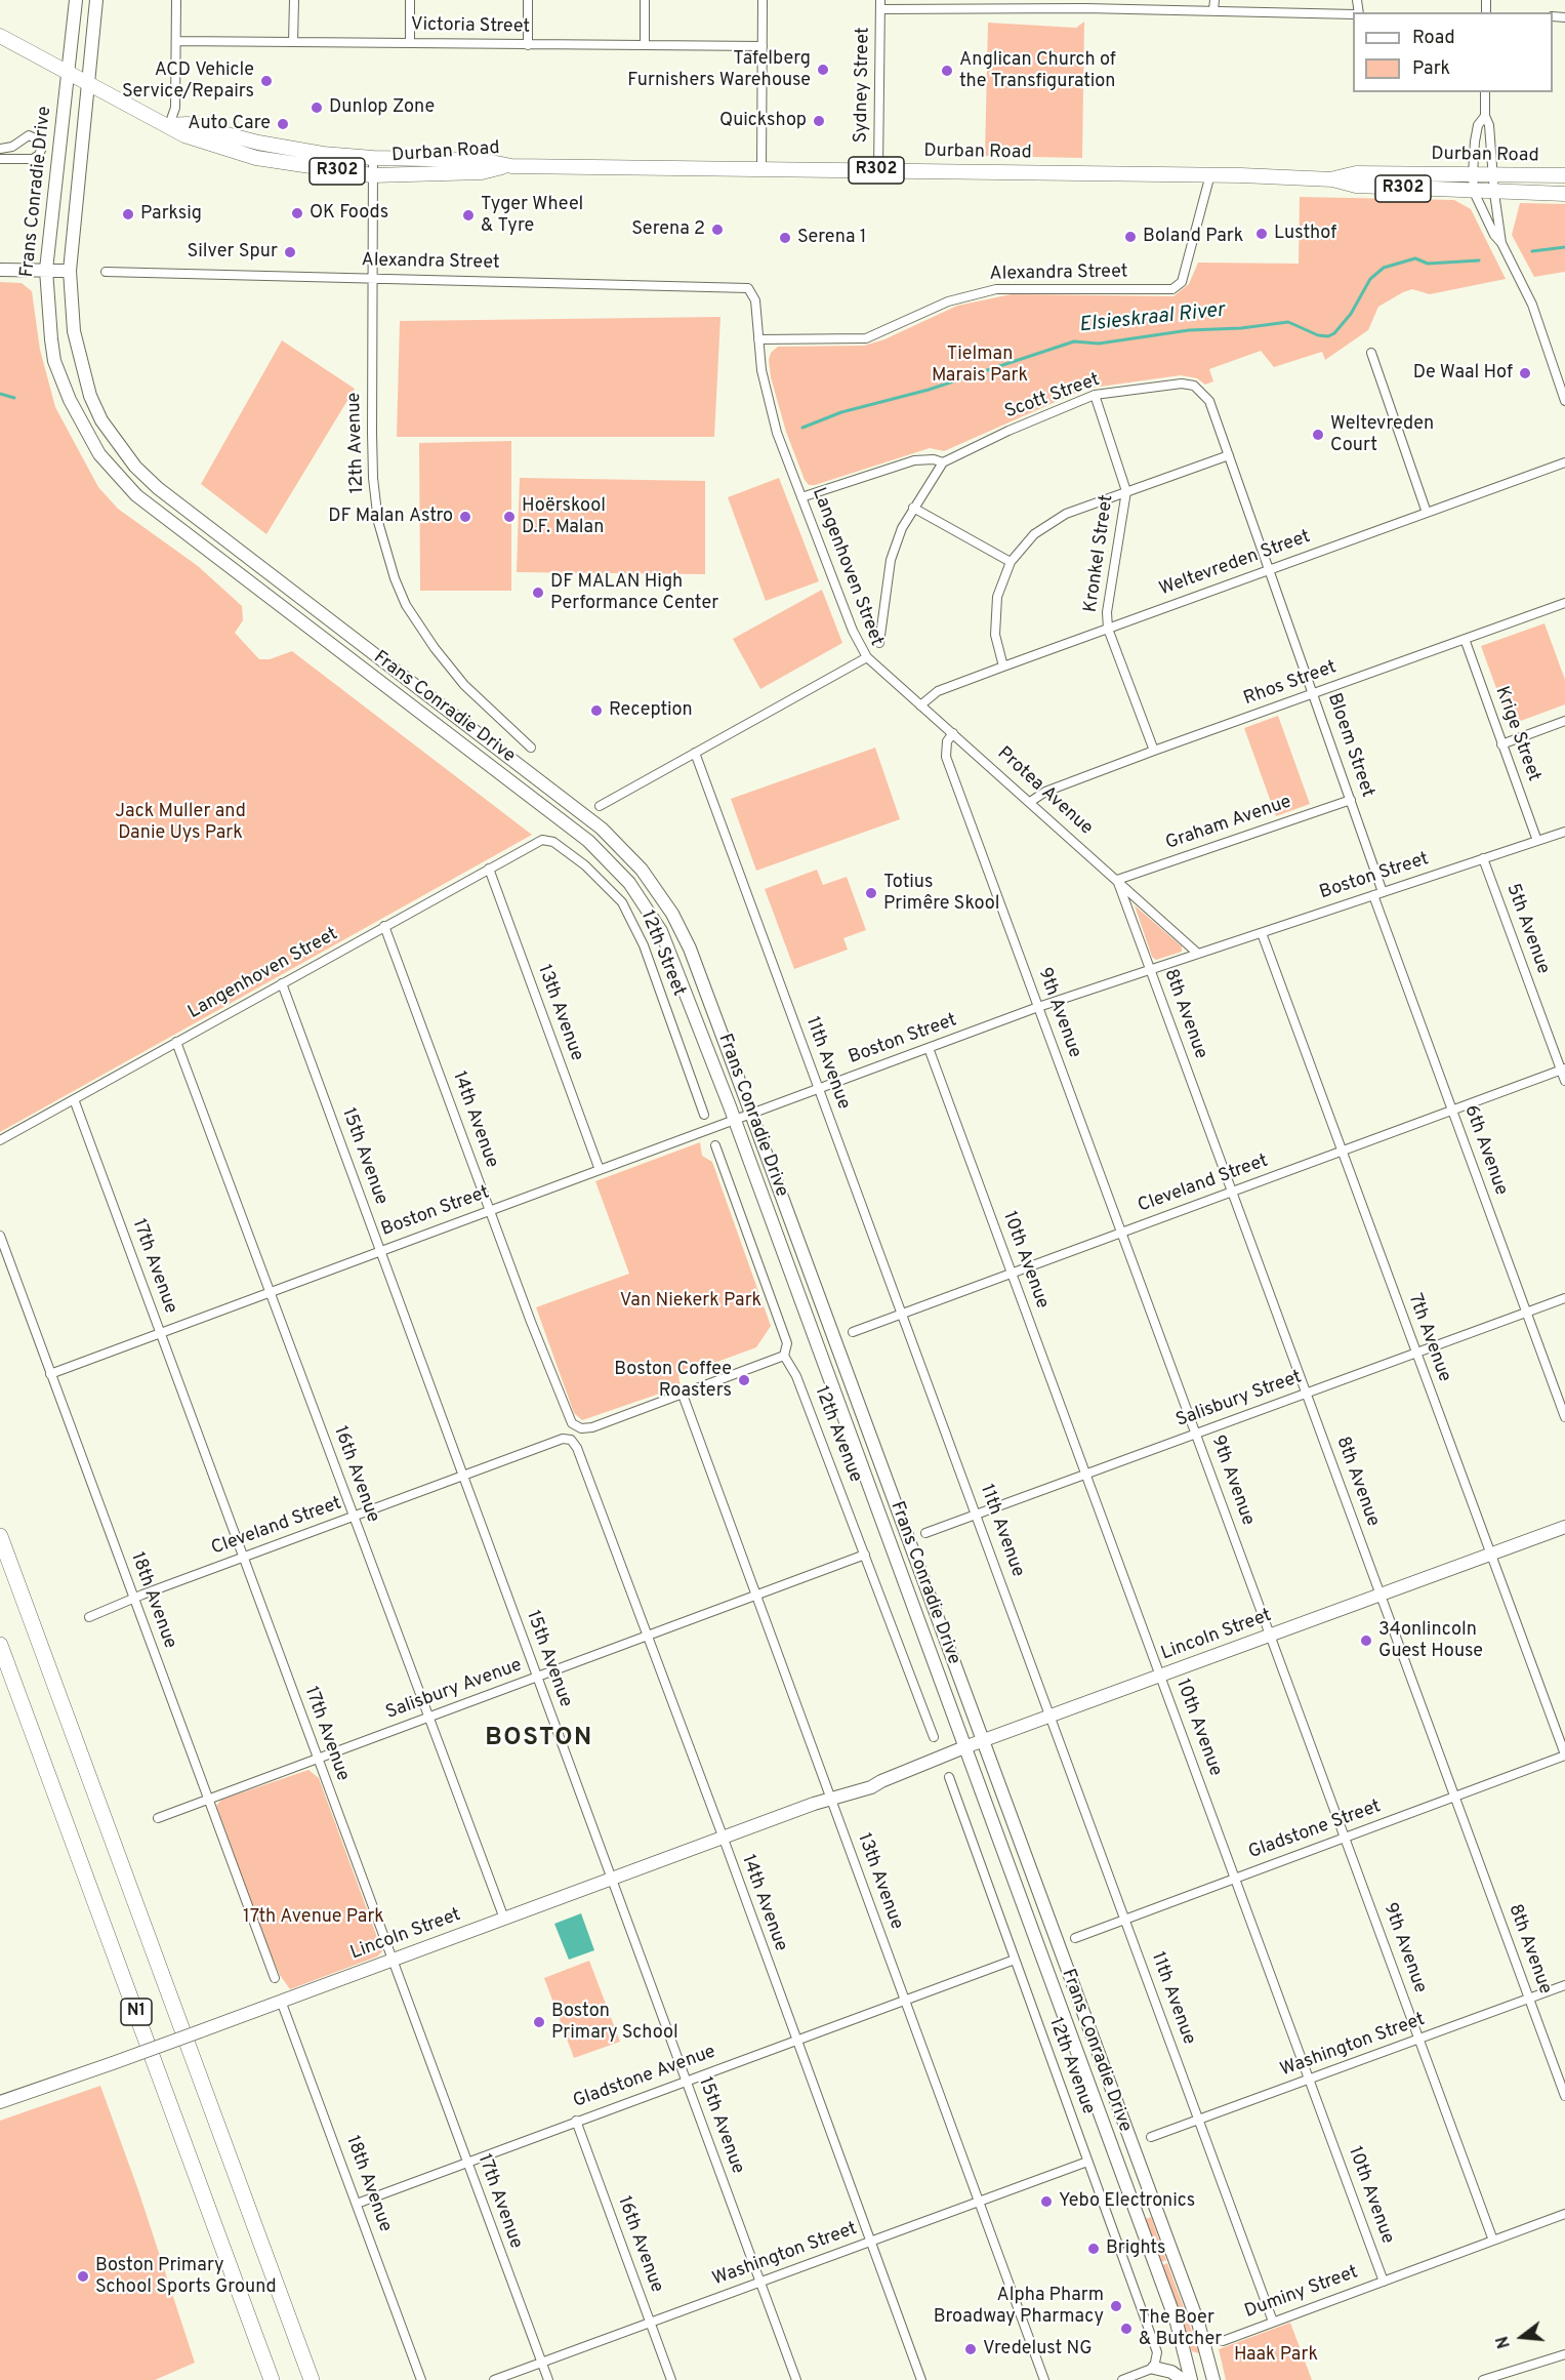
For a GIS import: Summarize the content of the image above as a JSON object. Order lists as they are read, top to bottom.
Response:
{
  "streets": {
    "highway": ["N1"],
    "main road": [
      "Durban Road",
      "R302",
      "Frans Conradie Drive",
      "Lincoln Street"
    ],
    "street": [
      "Victoria Street",
      "Sydney Street",
      "Alexandra Street",
      "Scott Street",
      "12th Avenue",
      "Kronkel Street",
      "Weltevreden Street",
      "Langenhoven Street",
      "Rhos Street",
      "Krige Street",
      "Bloem Street",
      "Protea Avenue",
      "Graham Avenue",
      "Boston Street",
      "5th Avenue",
      "12th Street",
      "13th Avenue",
      "9th Avenue",
      "8th Avenue",
      "11th Avenue",
      "14th Avenue",
      "6th Avenue",
      "15th Avenue",
      "Cleveland Street",
      "10th Avenue",
      "17th Avenue",
      "7th Avenue",
      "Salisbury Street",
      "16th Avenue",
      "18th Avenue",
      "Salisbury Avenue",
      "Gladstone Street",
      "Washington Street",
      "Gladstone Avenue",
      "Duminy Street"
    ]
  },
  "crossings": [
    ["Sydney Street", "Durban Road"],
    ["Durban Road", "Frans Conradie Drive"],
    ["Durban Road", "Alexandra Street"],
    ["Durban Road", "12th Avenue"],
    ["Frans Conradie Drive", "Boston Street"],
    ["Frans Conradie Drive", "Lincoln Street"],
    ["Alexandra Street", "12th Avenue"],
    ["Alexandra Street", "Langenhoven Street"],
    ["Scott Street", "Kronkel Street"],
    ["Scott Street", "Langenhoven Street"],
    ["Scott Street", "Bloem Street"],
    ["12th Avenue", "Salisbury Avenue"],
    ["12th Avenue", "Washington Street"],
    ["12th Avenue", "Gladstone Avenue"],
    ["Kronkel Street", "Weltevreden Street"],
    ["Kronkel Street", "Rhos Street"],
    ["Weltevreden Street", "Bloem Street"],
    ["Weltevreden Street", "Protea Avenue"],
    ["Langenhoven Street", "Protea Avenue"],
    ["Langenhoven Street", "12th Street"],
    ["Langenhoven Street", "13th Avenue"],
    ["Langenhoven Street", "11th Avenue"],
    ["Langenhoven Street", "14th Avenue"],
    ["Langenhoven Street", "15th Avenue"],
    ["Langenhoven Street", "17th Avenue"],
    ["Langenhoven Street", "16th Avenue"],
    ["Rhos Street", "Krige Street"],
    ["Rhos Street", "Bloem Street"],
    ["Rhos Street", "Protea Avenue"],
    ["Krige Street", "Boston Street"],
    ["Bloem Street", "Graham Avenue"],
    ["Bloem Street", "Boston Street"],
    ["Bloem Street", "6th Avenue"],
    ["Protea Avenue", "Graham Avenue"],
    ["Protea Avenue", "Boston Street"],
    ["Protea Avenue", "9th Avenue"],
    ["Protea Avenue", "8th Avenue"],
    ["Graham Avenue", "8th Avenue"],
    ["Boston Street", "5th Avenue"],
    ["Boston Street", "13th Avenue"],
    ["Boston Street", "9th Avenue"],
    ["Boston Street", "8th Avenue"],
    ["Boston Street", "11th Avenue"],
    ["Boston Street", "14th Avenue"],
    ["Boston Street", "6th Avenue"],
    ["Boston Street", "15th Avenue"],
    ["Boston Street", "10th Avenue"],
    ["Boston Street", "17th Avenue"],
    ["Boston Street", "7th Avenue"],
    ["Boston Street", "16th Avenue"],
    ["Boston Street", "18th Avenue"],
    ["5th Avenue", "Cleveland Street"],
    ["13th Avenue", "14th Avenue"],
    ["13th Avenue", "Lincoln Street"],
    ["13th Avenue", "Salisbury Avenue"],
    ["13th Avenue", "Washington Street"],
    ["13th Avenue", "Gladstone Avenue"],
    ["9th Avenue", "Cleveland Street"],
    ["9th Avenue", "Salisbury Street"],
    ["9th Avenue", "Lincoln Street"],
    ["9th Avenue", "Gladstone Street"],
    ["9th Avenue", "Washington Street"],
    ["9th Avenue", "Duminy Street"],
    ["8th Avenue", "Cleveland Street"],
    ["8th Avenue", "Salisbury Street"],
    ["8th Avenue", "Lincoln Street"],
    ["8th Avenue", "Gladstone Street"],
    ["8th Avenue", "Washington Street"],
    ["11th Avenue", "Cleveland Street"],
    ["11th Avenue", "Salisbury Street"],
    ["11th Avenue", "Lincoln Street"],
    ["11th Avenue", "Gladstone Street"],
    ["11th Avenue", "Washington Street"],
    ["11th Avenue", "Duminy Street"],
    ["14th Avenue", "Cleveland Street"],
    ["14th Avenue", "Lincoln Street"],
    ["14th Avenue", "Salisbury Avenue"],
    ["14th Avenue", "Washington Street"],
    ["14th Avenue", "Gladstone Avenue"],
    ["6th Avenue", "Cleveland Street"],
    ["6th Avenue", "Salisbury Street"],
    ["15th Avenue", "Cleveland Street"],
    ["15th Avenue", "Lincoln Street"],
    ["15th Avenue", "Salisbury Avenue"],
    ["15th Avenue", "Washington Street"],
    ["15th Avenue", "Gladstone Avenue"],
    ["Cleveland Street", "10th Avenue"],
    ["Cleveland Street", "17th Avenue"],
    ["Cleveland Street", "7th Avenue"],
    ["Cleveland Street", "16th Avenue"],
    ["Cleveland Street", "18th Avenue"],
    ["10th Avenue", "Salisbury Street"],
    ["10th Avenue", "Lincoln Street"],
    ["10th Avenue", "Gladstone Street"],
    ["10th Avenue", "Washington Street"],
    ["10th Avenue", "Duminy Street"],
    ["17th Avenue", "Lincoln Street"],
    ["17th Avenue", "Salisbury Avenue"],
    ["17th Avenue", "Washington Street"],
    ["17th Avenue", "Gladstone Avenue"],
    ["7th Avenue", "Salisbury Street"],
    ["7th Avenue", "Lincoln Street"],
    ["7th Avenue", "Gladstone Street"],
    ["16th Avenue", "Lincoln Street"],
    ["16th Avenue", "Salisbury Avenue"],
    ["16th Avenue", "Washington Street"],
    ["16th Avenue", "Gladstone Avenue"],
    ["18th Avenue", "Lincoln Street"],
    ["18th Avenue", "Salisbury Avenue"],
    ["18th Avenue", "Gladstone Avenue"]
  ],
  "districts": ["BOSTON"],
  "water": ["Elsieskraal River"],
  "parks": [
    "Tielman Marais Park",
    "Jack Muller and Danie Uys Park",
    "Van Niekerk Park",
    "17th Avenue Park",
    "Haak Park"
  ],
  "places": [
    "Tafelberg Furnishers Warehouse",
    "Anglican Church of the Transfiguration",
    "ACD Vehicle Service/Repairs",
    "Dunlop Zone",
    "Quickshop",
    "Auto Care",
    "OK Foods",
    "Parksig",
    "Tyger Wheel & Tyre",
    "Serena 2",
    "Lusthof",
    "Boland Park",
    "Serena 1",
    "Silver Spur",
    "De Waal Hof",
    "Weltevreden Court",
    "DF Malan Astro",
    "Hoërskool D.F. Malan",
    "DF MALAN High Performance Center",
    "Reception",
    "Totius Primêre Skool",
    "Boston Coffee Roasters",
    "34onlincoln Guest House",
    "Boston Primary School",
    "Yebo Electronics",
    "Brights",
    "Boston Primary School Sports Ground",
    "Alpha Pharm Broadway Pharmacy",
    "The Boer & Butcher",
    "Vredelust NG"
  ],
  "legend": ["Road", "Park"],
  "north": "left"
}
